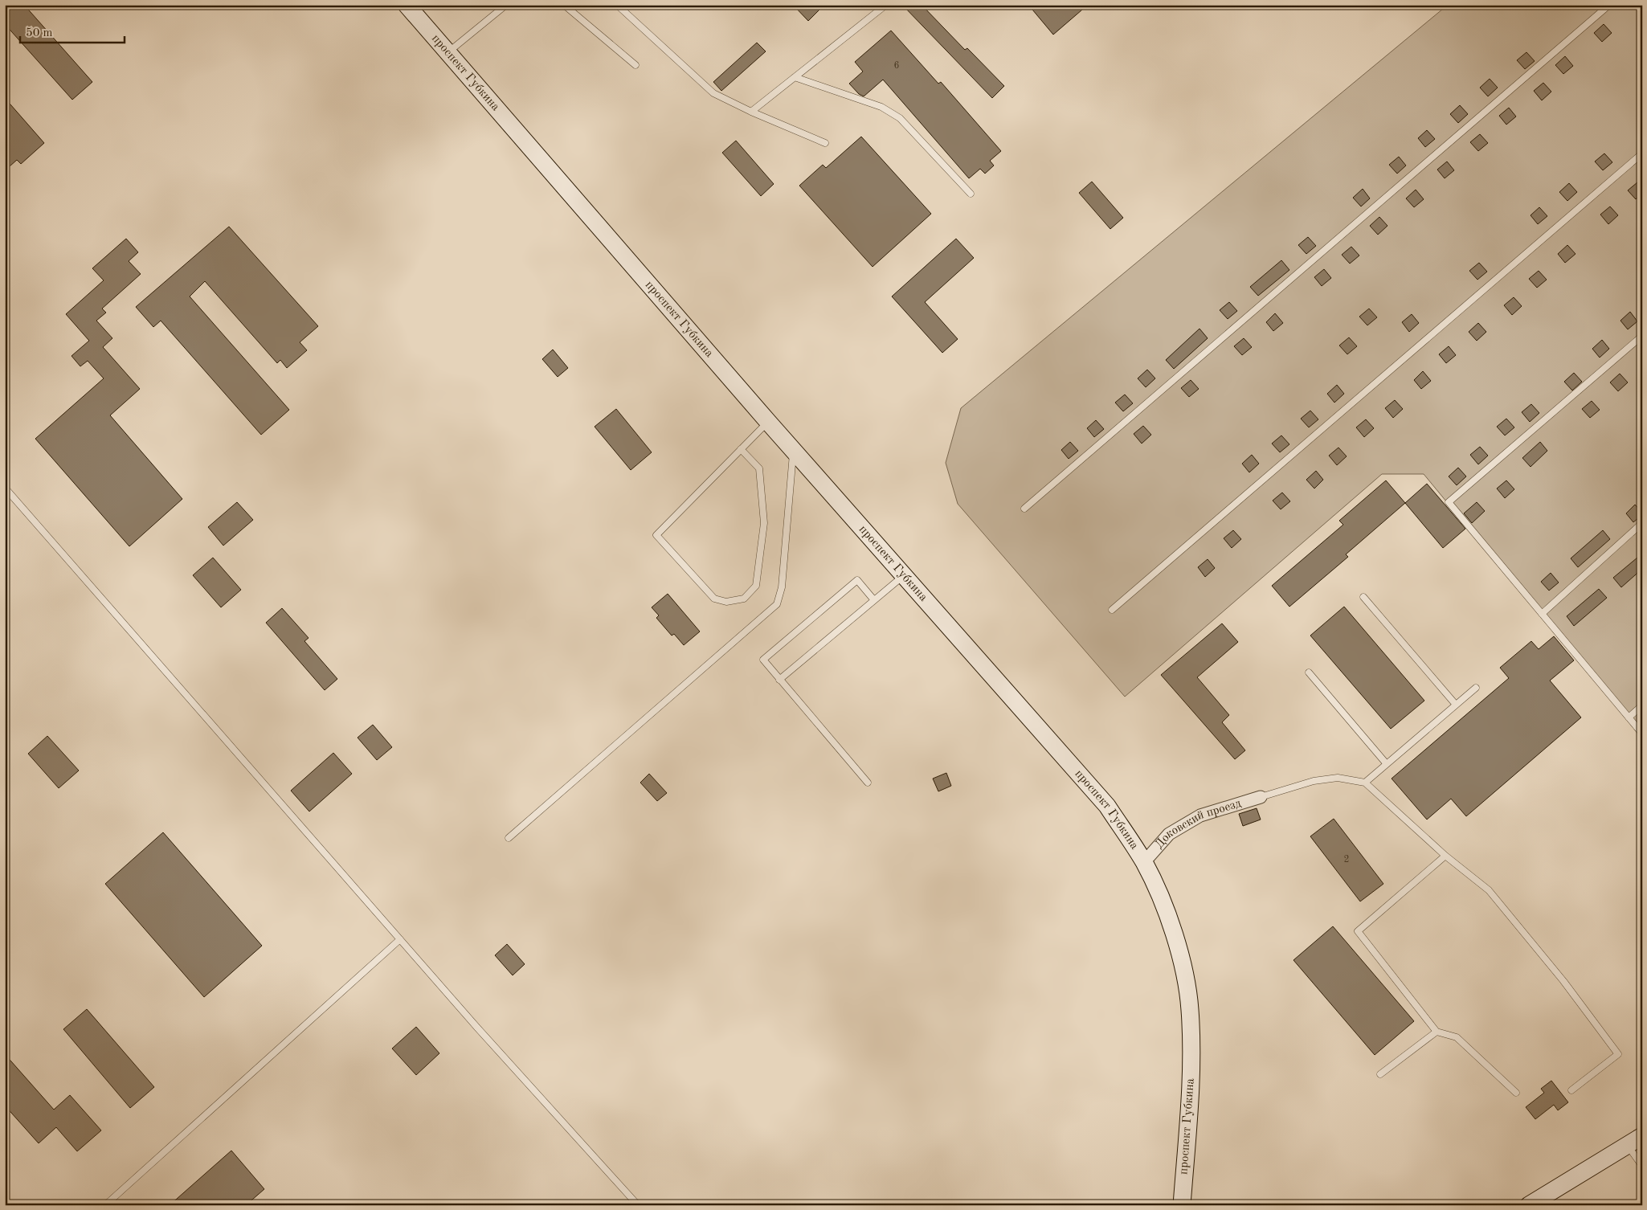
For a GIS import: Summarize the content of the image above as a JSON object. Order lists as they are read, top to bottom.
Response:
{
  "streets": {
    "street": ["проспект Губкина", "Доковский проезд"]
  },
  "crossings": [
    ["проспект Губкина", "Доковский проезд"]
  ],
  "house_numbers": ["6", "2"],
  "scale_bar": "50 m"
}
